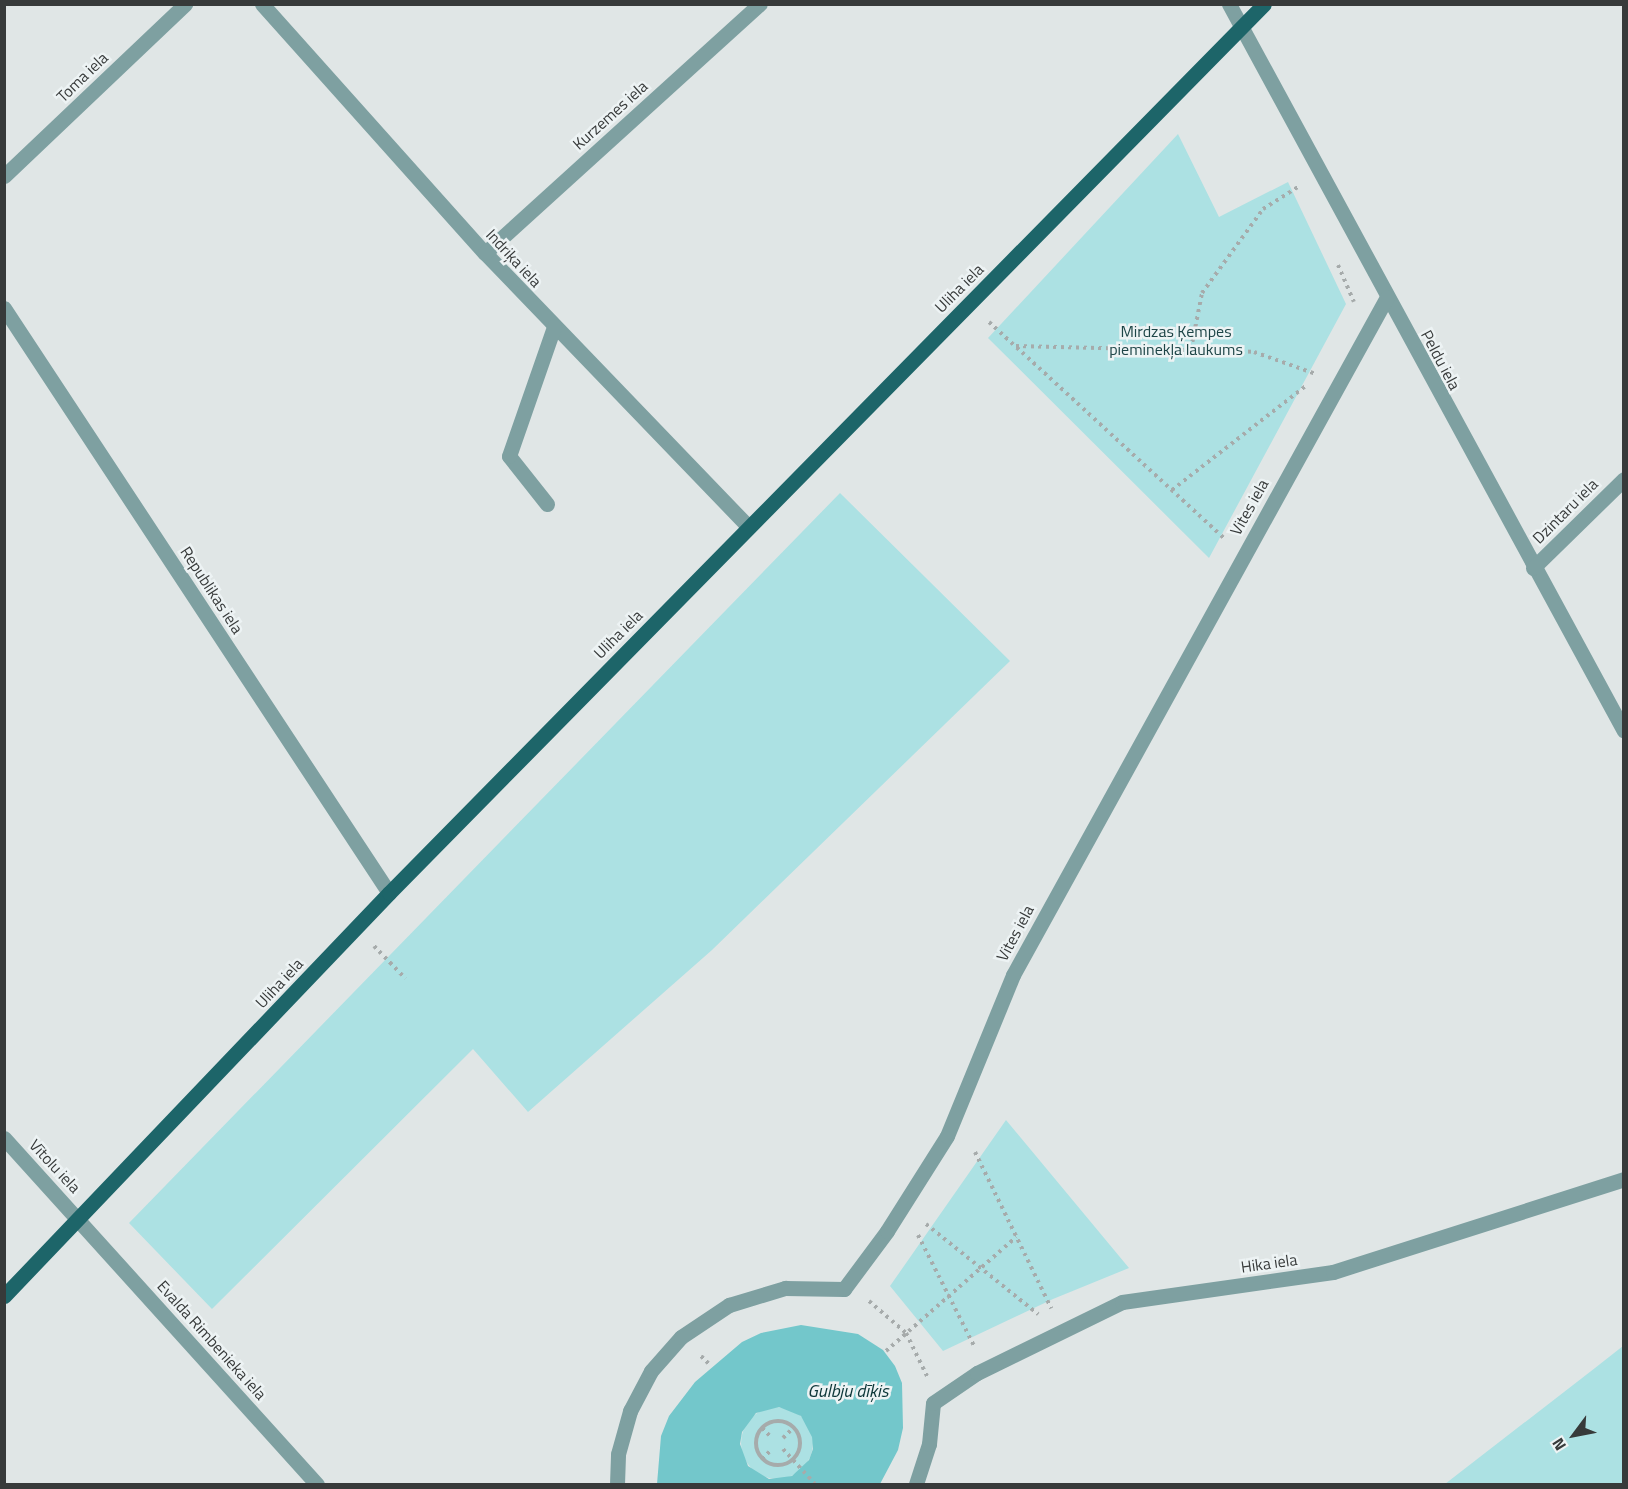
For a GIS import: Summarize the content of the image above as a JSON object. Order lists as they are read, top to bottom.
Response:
{
  "streets": {
    "main road": ["Uliha iela"],
    "street": [
      "Toma iela",
      "Kurzemes iela",
      "Indriķa iela",
      "Peldu iela",
      "Vites iela",
      "Dzintaru iela",
      "Republikas iela",
      "Vītolu iela",
      "Hika iela",
      "Evalda Rimbenieka iela"
    ]
  },
  "crossings": [
    ["Kurzemes iela", "Indriķa iela"],
    ["Indriķa iela", "Uliha iela"],
    ["Uliha iela", "Peldu iela"],
    ["Uliha iela", "Republikas iela"],
    ["Uliha iela", "Vītolu iela"],
    ["Uliha iela", "Evalda Rimbenieka iela"],
    ["Peldu iela", "Vites iela"],
    ["Peldu iela", "Dzintaru iela"],
    ["Vītolu iela", "Evalda Rimbenieka iela"]
  ],
  "water": ["Gulbju dīķis"],
  "parks": ["Mirdzas Ķempes pieminekļa laukums"],
  "north": "bottom left"
}
